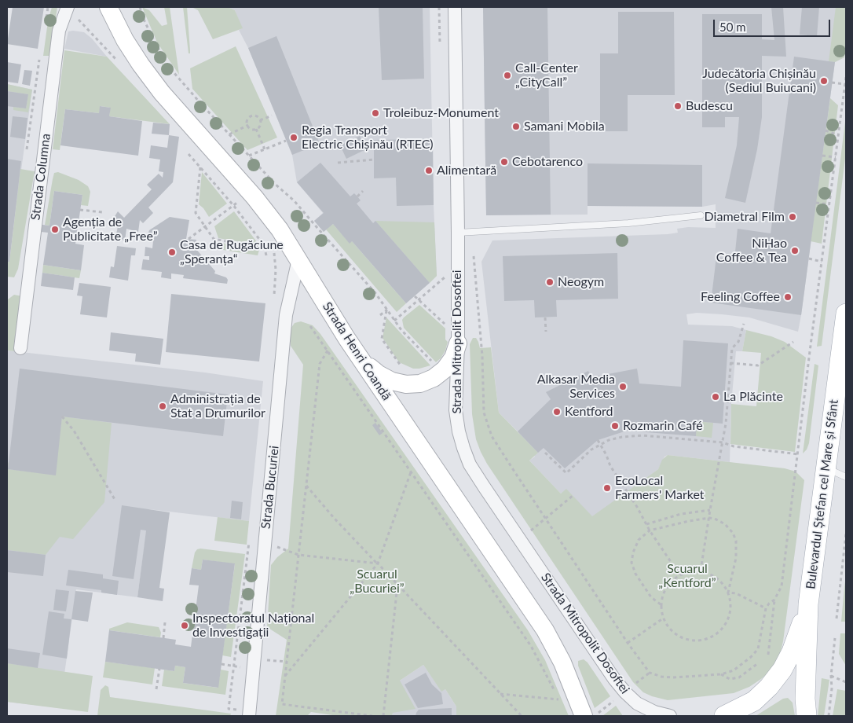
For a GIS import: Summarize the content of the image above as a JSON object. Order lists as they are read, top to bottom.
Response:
{
  "streets": {
    "main road": ["Strada Henri Coandă", "Bulevardul Ștefan cel Mare și Sfânt"],
    "street": ["Strada Columna", "Strada Mitropolit Dosoftei", "Strada Bucuriei"]
  },
  "crossings": [
    ["Strada Henri Coandă", "Strada Bucuriei"]
  ],
  "parks": ["Scuarul „Kentford”", "Scuarul „Bucuriei”"],
  "places": [
    "Call-Center „CityCall”",
    "Judecătoria Chișinău (Sediul Buiucani)",
    "Budescu",
    "Troleibuz-Monument",
    "Samani Mobila",
    "Regia Transport Electric Chișinău (RTEC)",
    "Cebotarenco",
    "Alimentară",
    "Diametral Film",
    "Agenția de Publicitate „Free”",
    "NiHao Coffee & Tea",
    "Casa de Rugăciune „Speranța“",
    "Neogym",
    "Feeling Coffee",
    "Alkasar Media Services",
    "La Plăcinte",
    "Administrația de Stat a Drumurilor",
    "Kentford",
    "Rozmarin Café",
    "EcoLocal Farmers' Market",
    "Inspectoratul Național de Investigații"
  ],
  "scale_bar": "50 m"
}
